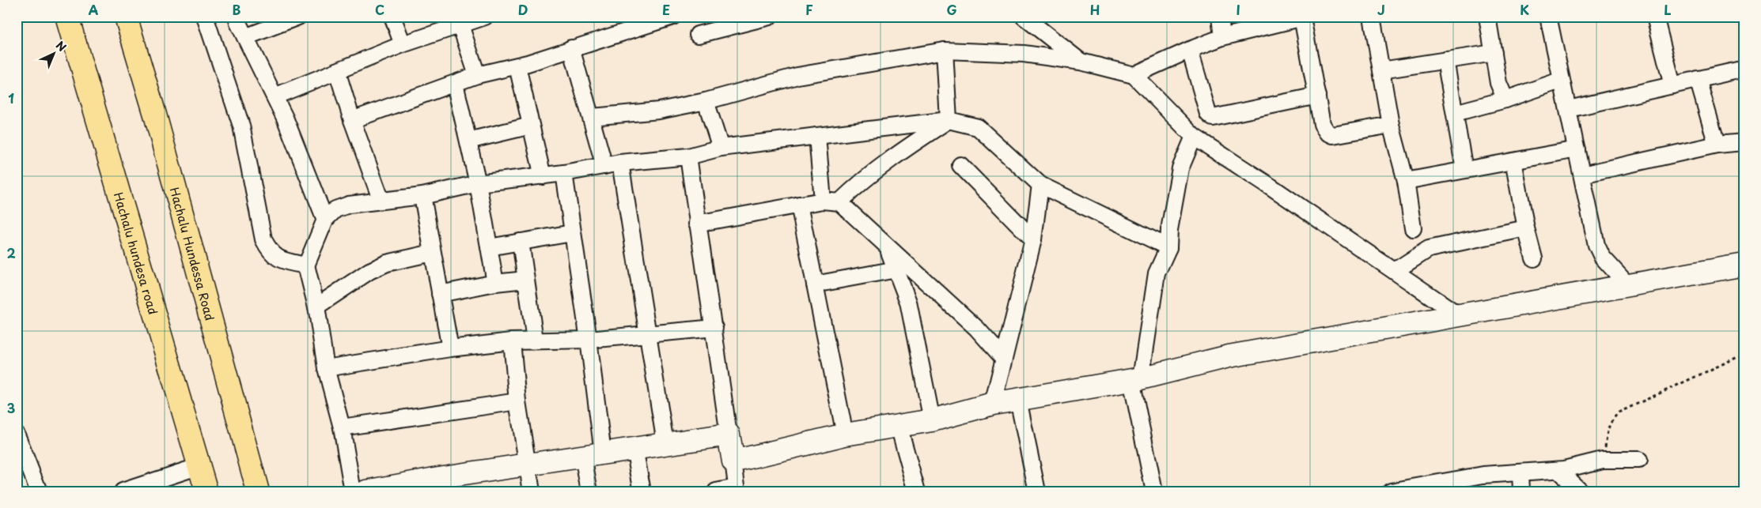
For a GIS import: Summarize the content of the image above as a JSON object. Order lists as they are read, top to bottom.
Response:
{
  "streets": {
    "main road": ["Hachalu Hundessa Road", "Hachalu hundesa road"]
  },
  "north": "top right",
  "grid": {
    "columns": [
      "A",
      "B",
      "C",
      "D",
      "E",
      "F",
      "G",
      "H",
      "I",
      "J",
      "K",
      "L"
    ],
    "rows": ["1", "2", "3"]
  }
}
